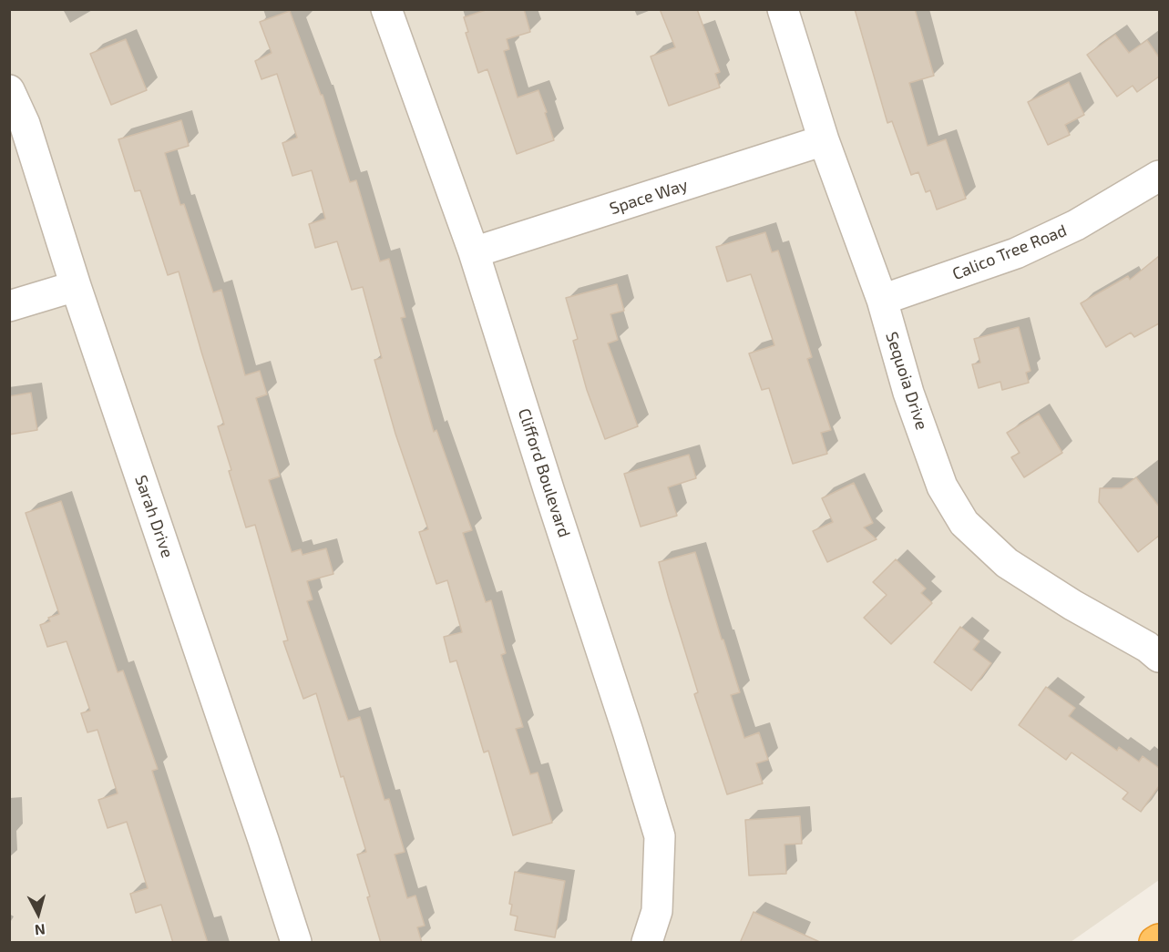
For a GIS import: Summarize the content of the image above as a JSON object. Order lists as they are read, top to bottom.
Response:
{
  "streets": {
    "street": [
      "Space Way",
      "Calico Tree Road",
      "Sequoia Drive",
      "Clifford Boulevard",
      "Sarah Drive"
    ]
  },
  "crossings": [
    ["Space Way", "Sequoia Drive"],
    ["Space Way", "Clifford Boulevard"],
    ["Calico Tree Road", "Sequoia Drive"]
  ],
  "north": "bottom"
}
